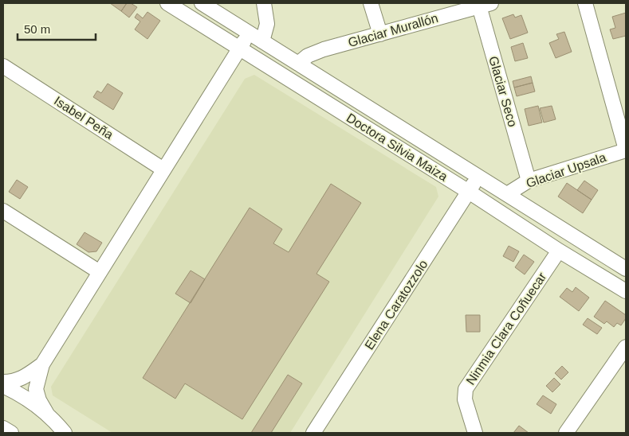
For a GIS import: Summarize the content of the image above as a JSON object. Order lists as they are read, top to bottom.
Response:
{
  "streets": {
    "street": [
      "Glaciar Murallón",
      "Glaciar Seco",
      "Isabel Peña",
      "Doctora Silvia Maiza",
      "Glaciar Upsala",
      "Elena Caratozzolo",
      "Ninmia Clara Coñuecar"
    ]
  },
  "crossings": [
    ["Glaciar Murallón", "Glaciar Seco"],
    ["Glaciar Murallón", "Doctora Silvia Maiza"],
    ["Glaciar Seco", "Glaciar Upsala"],
    ["Doctora Silvia Maiza", "Glaciar Upsala"],
    ["Doctora Silvia Maiza", "Elena Caratozzolo"],
    ["Doctora Silvia Maiza", "Ninmia Clara Coñuecar"]
  ],
  "scale_bar": "50 m"
}
